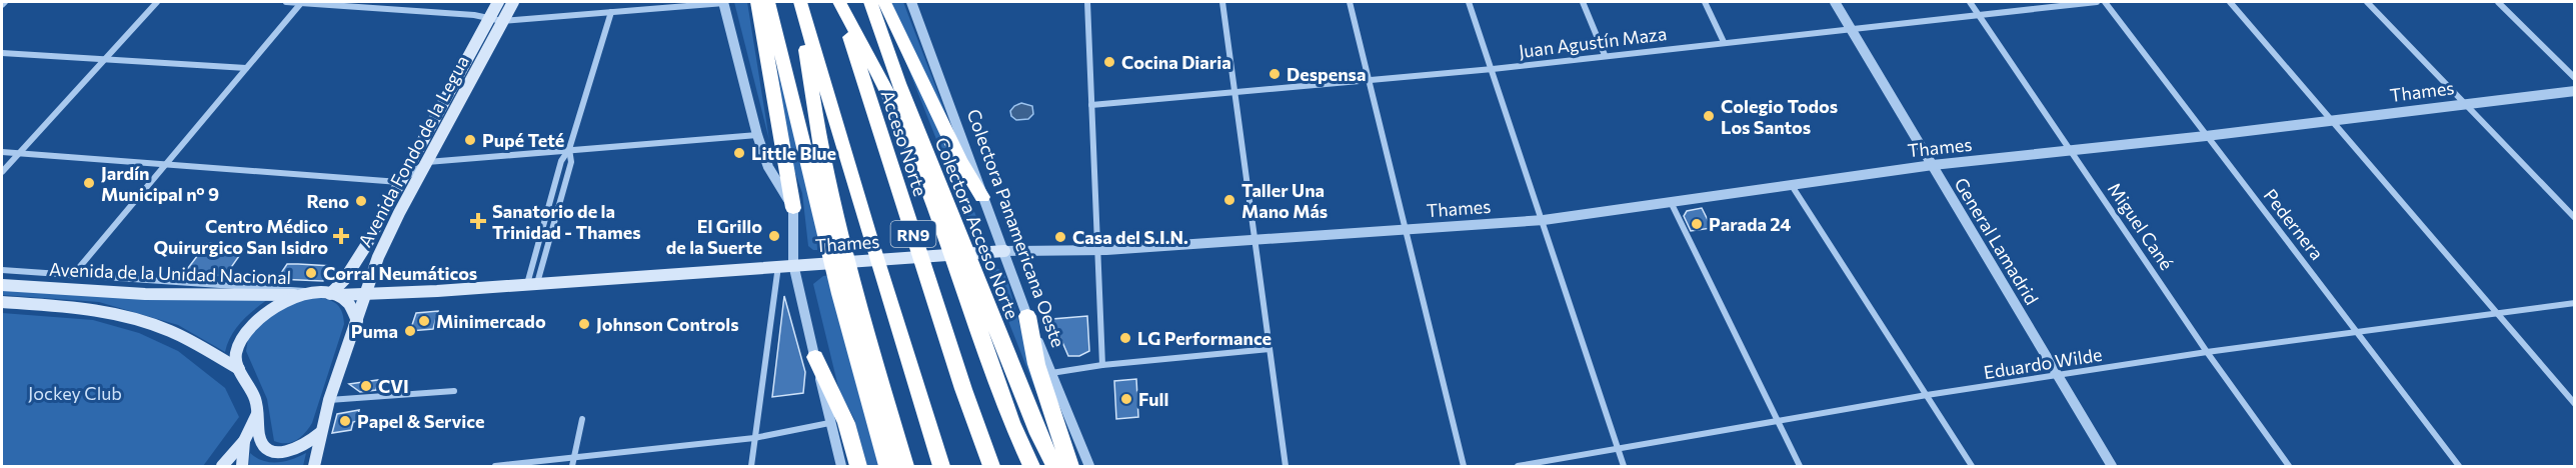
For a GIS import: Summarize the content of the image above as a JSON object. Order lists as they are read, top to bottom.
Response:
{
  "streets": {
    "highway": ["Acceso Norte", "Colectora Acceso Norte", "RN9"],
    "main road": ["Thames", "Avenida Fondo de la Legua", "Avenida de la Unidad Nacional"],
    "street": [
      "Juan Agustín Maza",
      "Pedernera",
      "Miguel Cané",
      "Colectora Panamericana Oeste",
      "General Lamadrid",
      "Eduardo Wilde"
    ]
  },
  "crossings": [
    ["Juan Agustín Maza", "Miguel Cané"],
    ["Juan Agustín Maza", "General Lamadrid"],
    ["Thames", "Avenida Fondo de la Legua"],
    ["Thames", "Pedernera"],
    ["Thames", "Miguel Cané"],
    ["Thames", "Colectora Panamericana Oeste"],
    ["Thames", "General Lamadrid"],
    ["Thames", "Avenida de la Unidad Nacional"],
    ["Avenida Fondo de la Legua", "Avenida de la Unidad Nacional"],
    ["Pedernera", "Eduardo Wilde"],
    ["Miguel Cané", "Eduardo Wilde"],
    ["General Lamadrid", "Eduardo Wilde"]
  ],
  "parks": ["Jockey Club"],
  "places": {
    "other": [
      "Cocina Diaria",
      "Despensa",
      "Colegio Todos Los Santos",
      "Pupé Teté",
      "Little Blue",
      "Jardín Municipal nº 9",
      "Taller Una Mano Más",
      "Reno",
      "Parada 24",
      "El Grillo de la Suerte",
      "Casa del S.I.N.",
      "Corral Neumáticos",
      "Minimercado",
      "Johnson Controls",
      "Puma",
      "LG Performance",
      "CVI",
      "Full",
      "Papel & Service"
    ],
    "health": ["Sanatorio de la Trinidad - Thames", "Centro Médico Quirurgico San Isidro"]
  }
}
